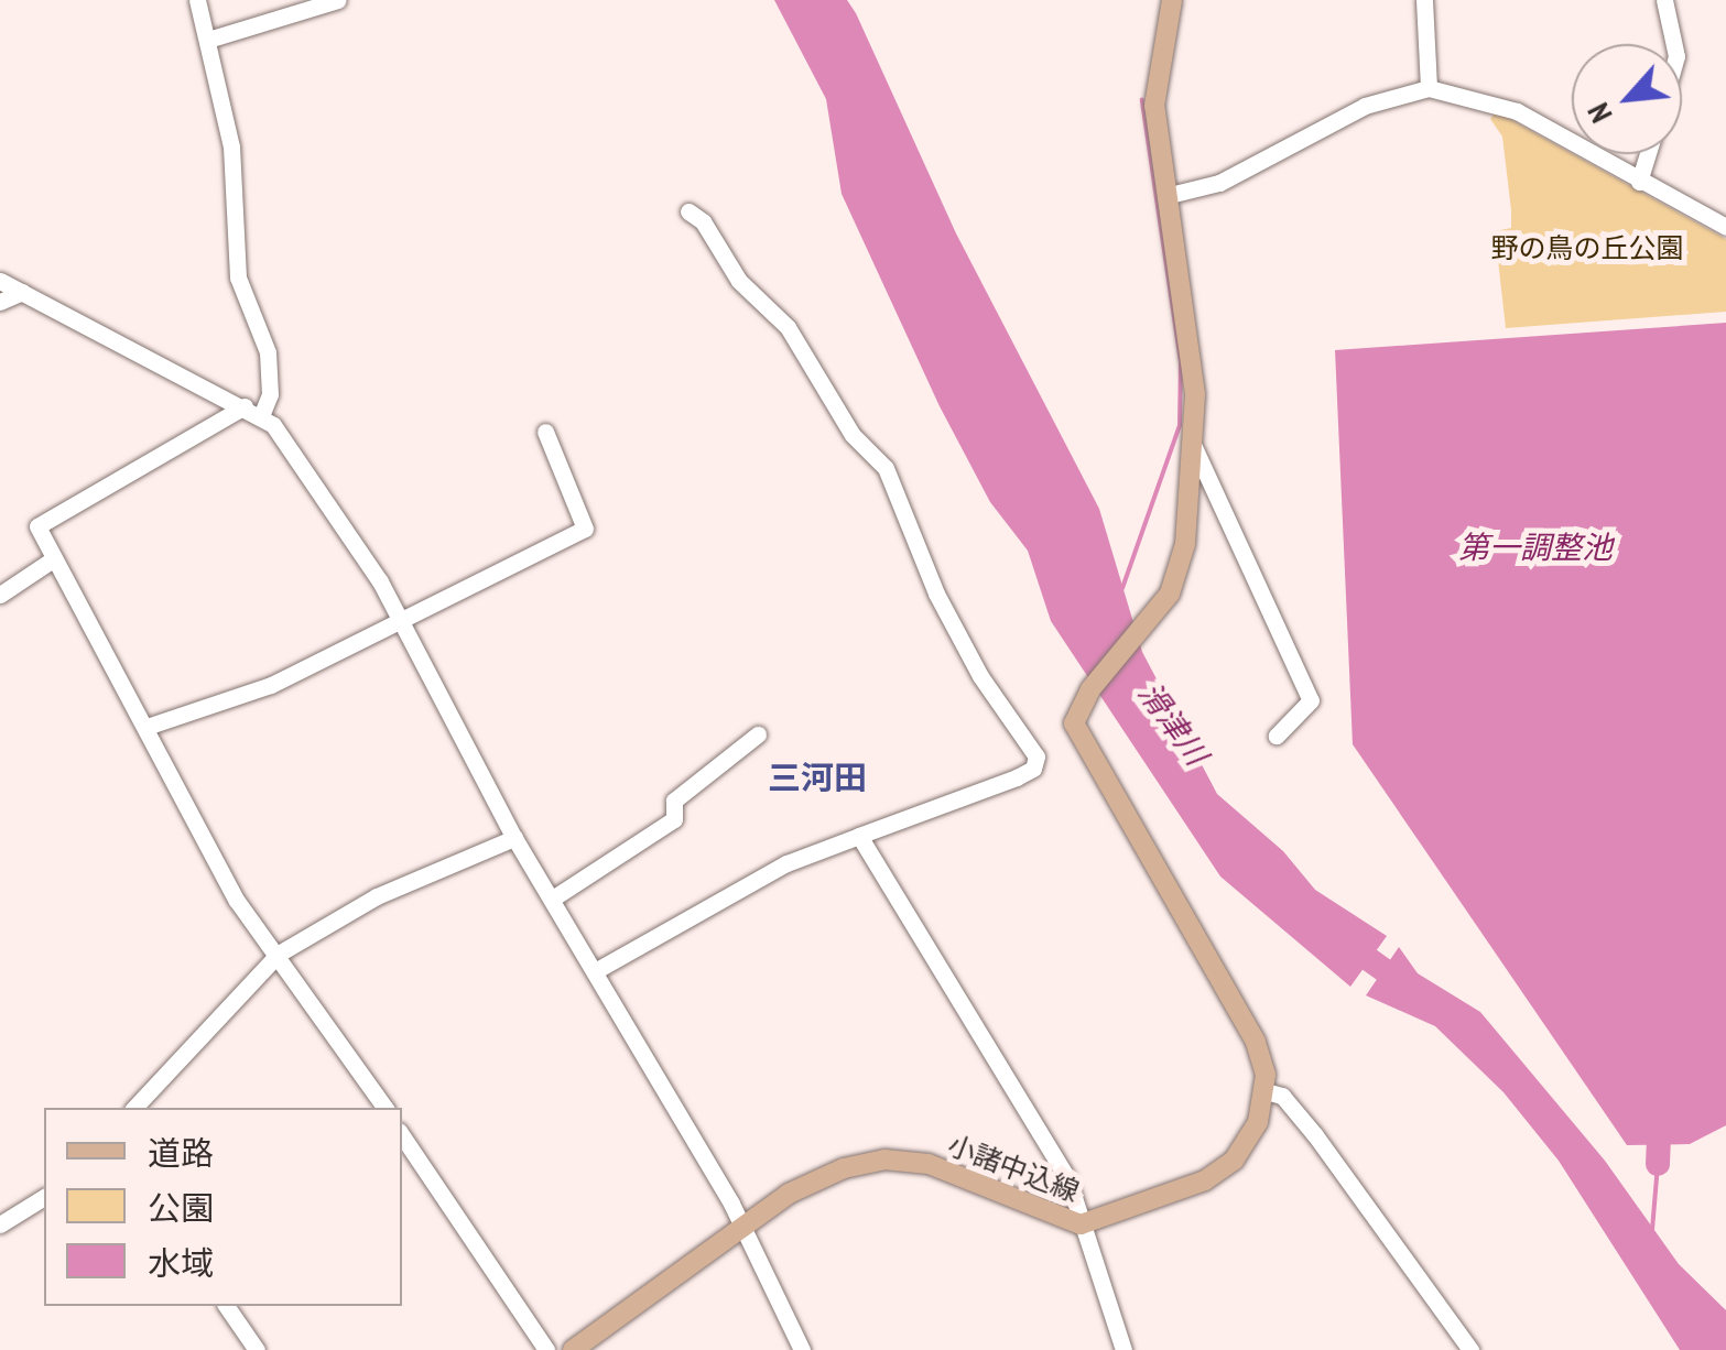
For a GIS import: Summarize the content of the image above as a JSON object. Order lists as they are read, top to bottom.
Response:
{
  "streets": {
    "main road": ["小諸中込線"]
  },
  "districts": ["三河田"],
  "water": ["第一調整池", "滑津川"],
  "parks": ["野の鳥の丘公園"],
  "legend": ["道路", "公園", "水域"],
  "north": "bottom left"
}
